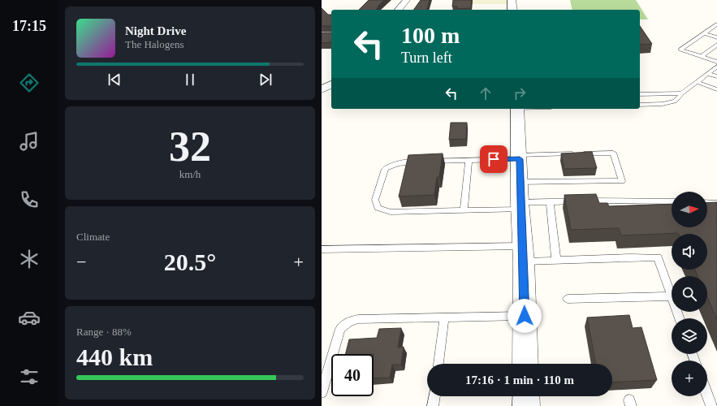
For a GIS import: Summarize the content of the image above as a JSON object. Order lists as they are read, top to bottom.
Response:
{
  "north": "right",
  "page": {
    "tabs": "17:15",
    "turn": ["100 m", "Turn left"],
    "song": ["Night Drive", "The Halogens"],
    "tile": [
      ["32", "km/h"],
      "Climate",
      ["Range · 88%", "440 km"]
    ],
    "map_buttons": "+",
    "heat": ["−", "20.5°", "+"],
    "limit": "40",
    "trip": "17:16 · 1 min · 110 m"
  }
}
